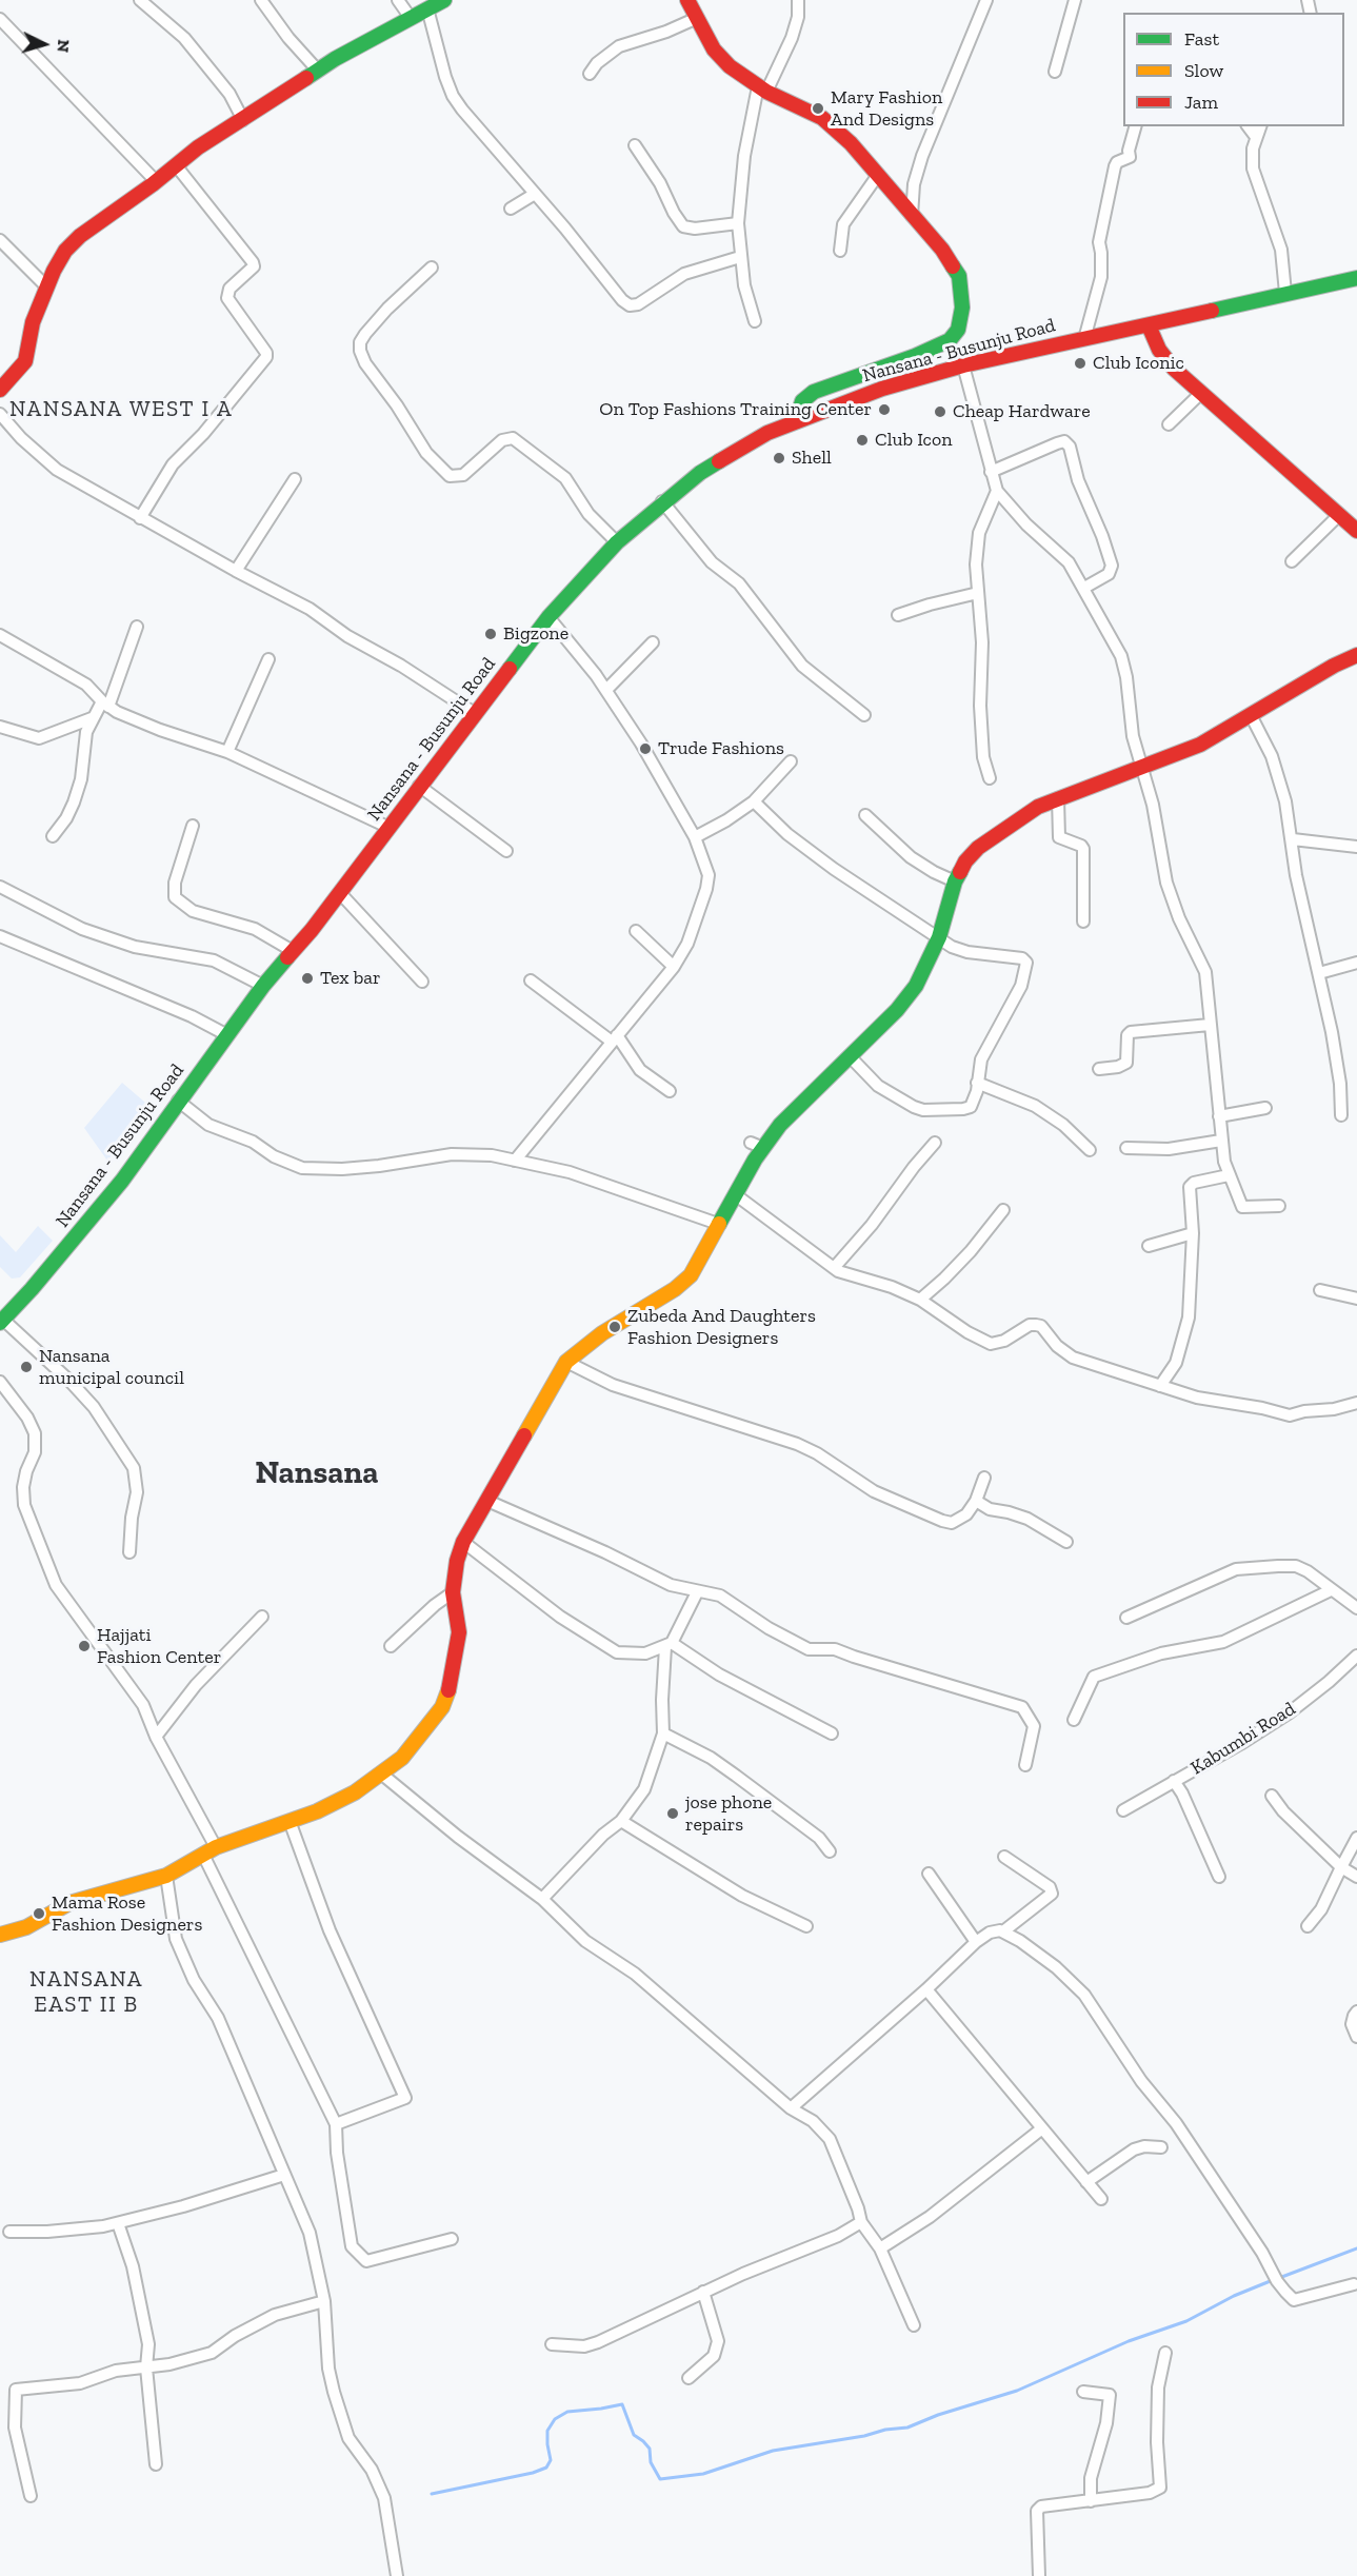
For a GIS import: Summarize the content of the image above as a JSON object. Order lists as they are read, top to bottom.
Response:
{
  "streets": {
    "street": ["Nansana - Busunju Road", "Kabumbi Road"]
  },
  "districts": ["NANSANA WEST I A", "Nansana", "NANSANA EAST II B"],
  "places": [
    "Mary Fashion And Designs",
    "Club Iconic",
    "On Top Fashions Training Center",
    "Cheap Hardware",
    "Club Icon",
    "Shell",
    "Bigzone",
    "Trude Fashions",
    "Tex bar",
    "Zubeda And Daughters Fashion Designers",
    "Nansana municipal council",
    "Hajjati Fashion Center",
    "jose phone repairs",
    "Mama Rose Fashion Designers"
  ],
  "legend": ["Fast", "Slow", "Jam"],
  "north": "right"
}
